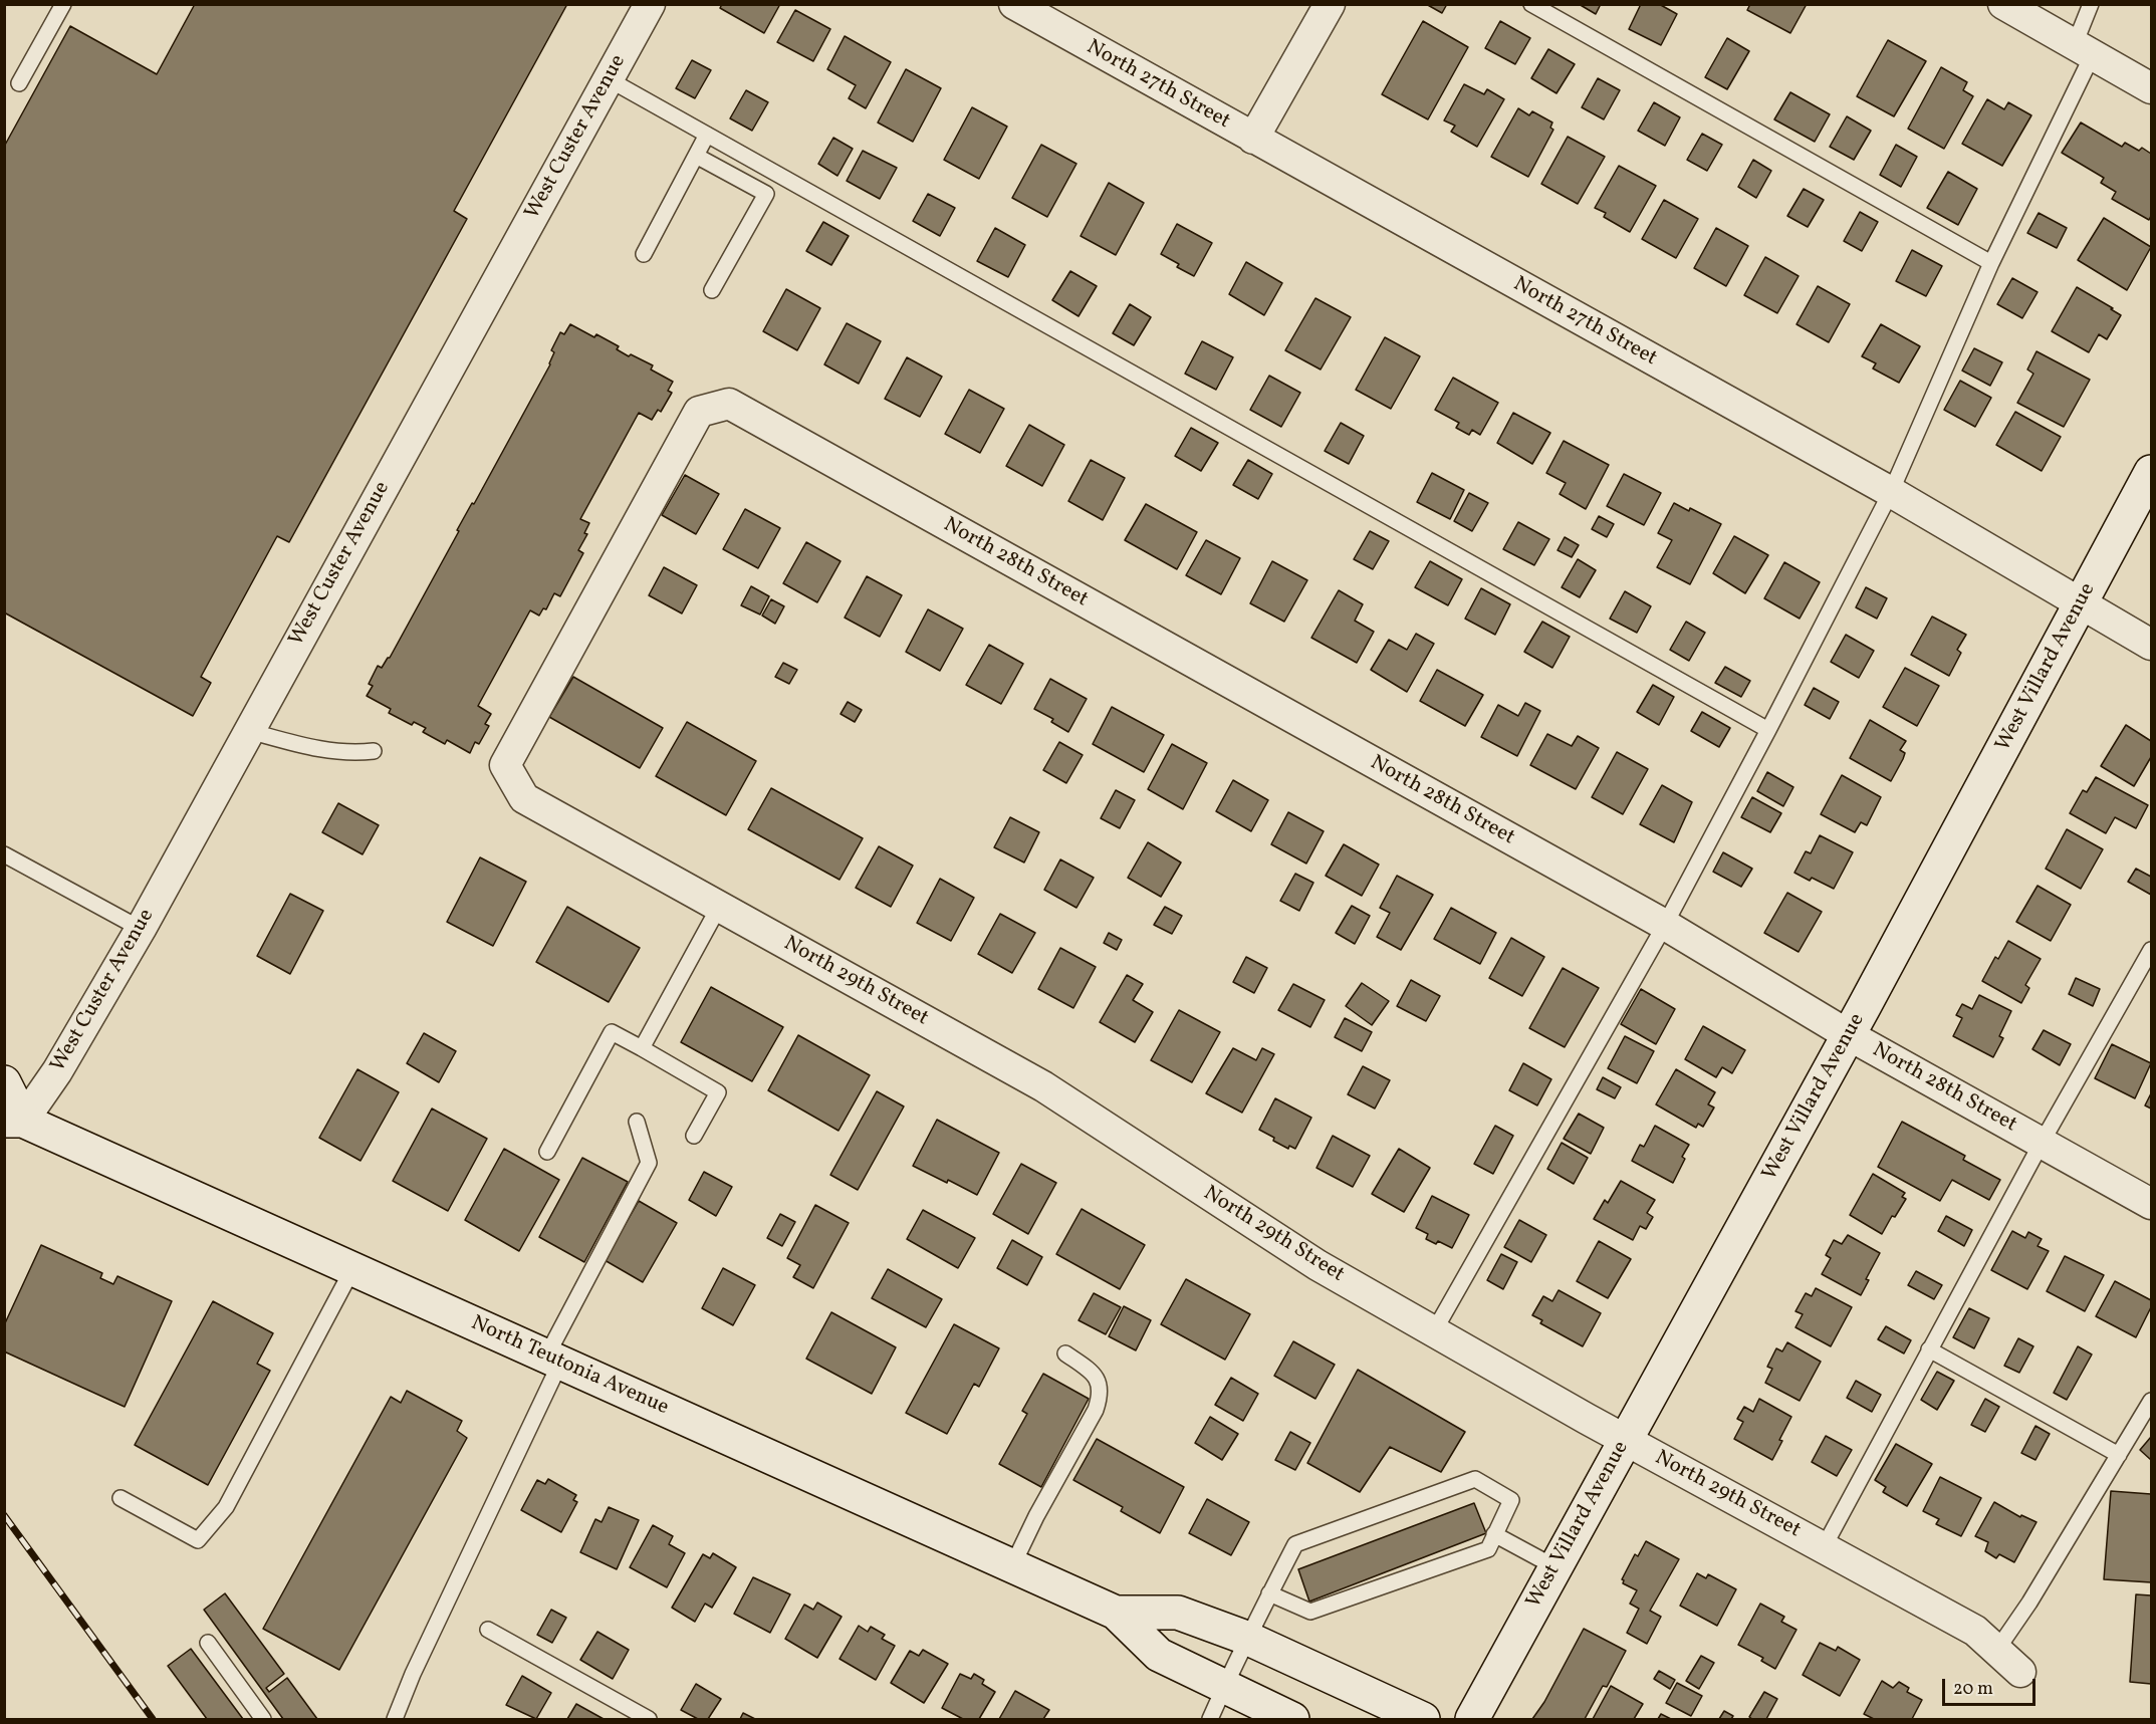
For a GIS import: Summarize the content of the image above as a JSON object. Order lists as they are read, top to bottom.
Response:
{
  "streets": {
    "main road": ["West Villard Avenue", "North Teutonia Avenue"],
    "street": [
      "North 27th Street",
      "West Custer Avenue",
      "North 28th Street",
      "North 29th Street"
    ]
  },
  "crossings": [
    ["North 27th Street", "West Villard Avenue"],
    ["West Custer Avenue", "North Teutonia Avenue"],
    ["North 28th Street", "West Villard Avenue"],
    ["North 28th Street", "North 29th Street"],
    ["West Villard Avenue", "North 29th Street"]
  ],
  "scale_bar": "20 m"
}
